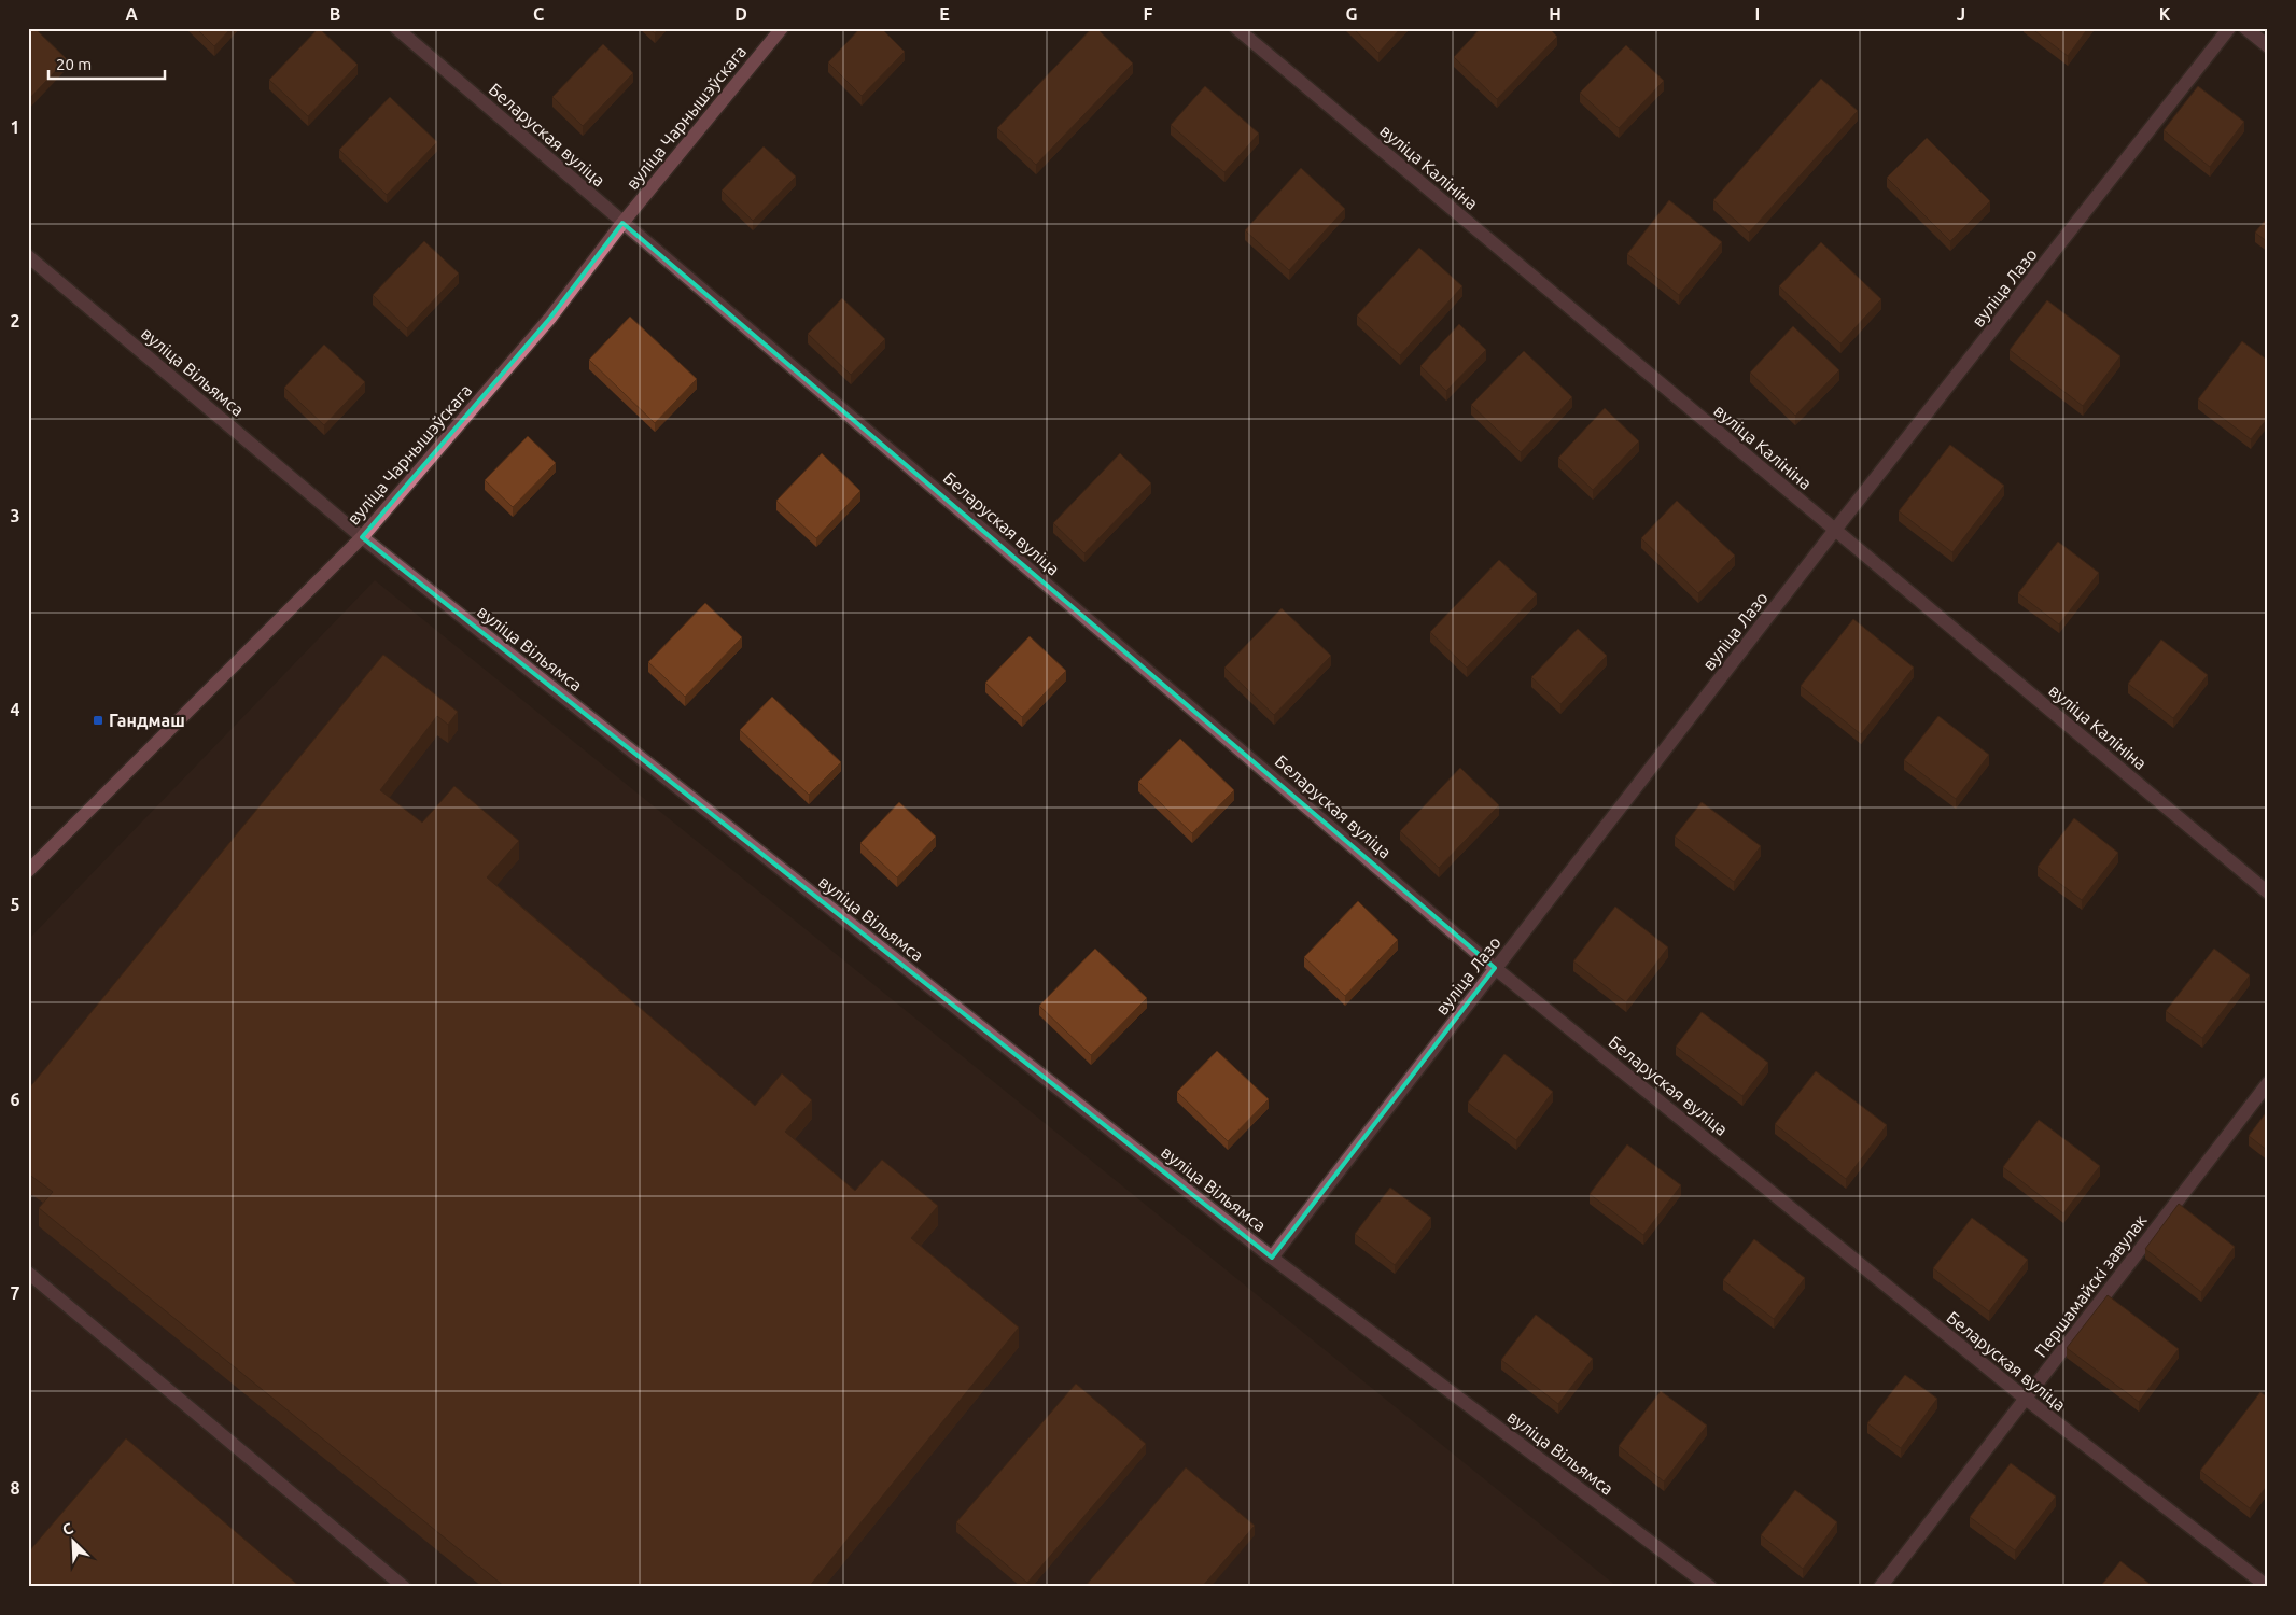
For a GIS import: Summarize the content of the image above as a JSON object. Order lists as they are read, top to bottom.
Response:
{
  "streets": {
    "main road": ["вуліца Чарнышэўскага"],
    "street": [
      "Беларуская вуліца",
      "вуліца Калініна",
      "вуліца Лазо",
      "вуліца Вільямса",
      "Першамайскі завулак"
    ]
  },
  "crossings": [
    ["вуліца Чарнышэўскага", "Беларуская вуліца"],
    ["вуліца Чарнышэўскага", "вуліца Вільямса"],
    ["Беларуская вуліца", "вуліца Лазо"],
    ["Беларуская вуліца", "Першамайскі завулак"],
    ["вуліца Калініна", "вуліца Лазо"],
    ["вуліца Лазо", "вуліца Вільямса"]
  ],
  "places": {
    "transit": ["Гандмаш"]
  },
  "scale_bar": "20 m",
  "north": "top left",
  "grid": {
    "columns": [
      "A",
      "B",
      "C",
      "D",
      "E",
      "F",
      "G",
      "H",
      "I",
      "J",
      "K"
    ],
    "rows": [
      "1",
      "2",
      "3",
      "4",
      "5",
      "6",
      "7",
      "8"
    ]
  }
}
